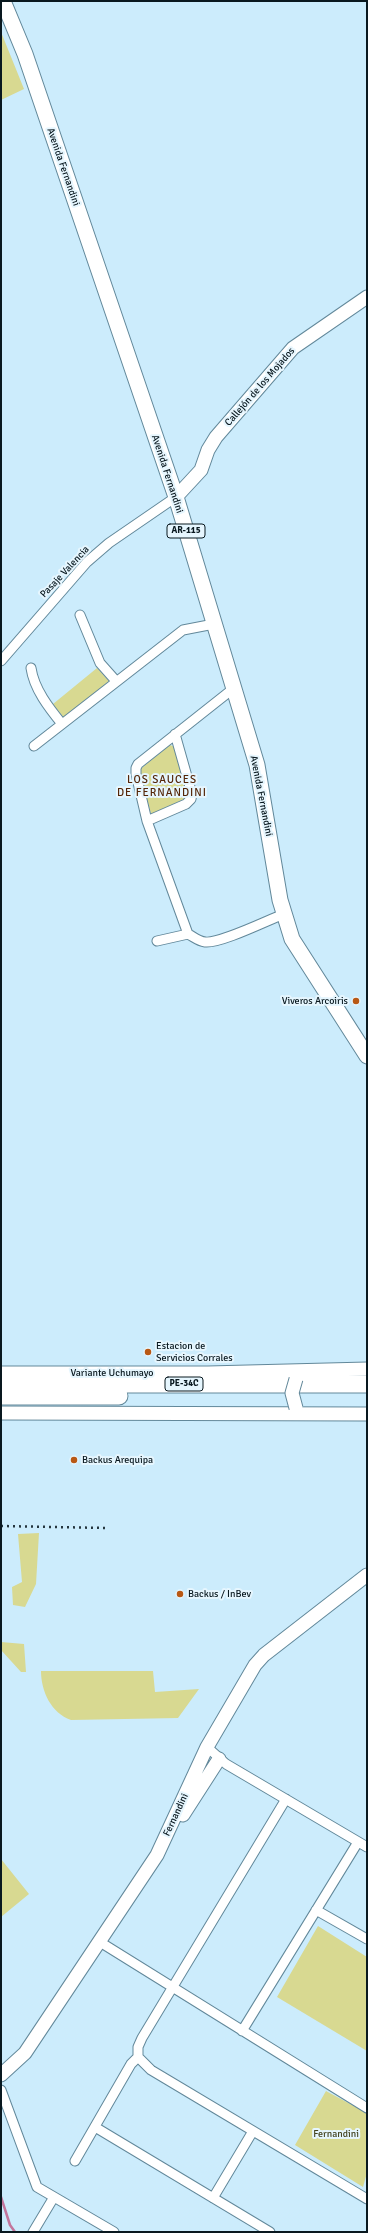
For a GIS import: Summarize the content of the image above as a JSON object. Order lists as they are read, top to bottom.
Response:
{
  "streets": {
    "highway": ["Variante Uchumayo", "PE-34C"],
    "main road": ["Avenida Fernandini", "AR-115"],
    "street": ["Callejón de los Mojados", "Pasaje Valencia", "Fernandini"]
  },
  "crossings": [
    ["Avenida Fernandini", "Callejón de los Mojados"],
    ["Avenida Fernandini", "Pasaje Valencia"],
    ["Callejón de los Mojados", "Pasaje Valencia"]
  ],
  "districts": ["LOS SAUCES DE FERNANDINI"],
  "parks": ["Fernandini"],
  "places": [
    "Viveros Arcoiris",
    "Estacion de Servicios Corrales",
    "Backus Arequipa",
    "Backus / InBev"
  ]
}
